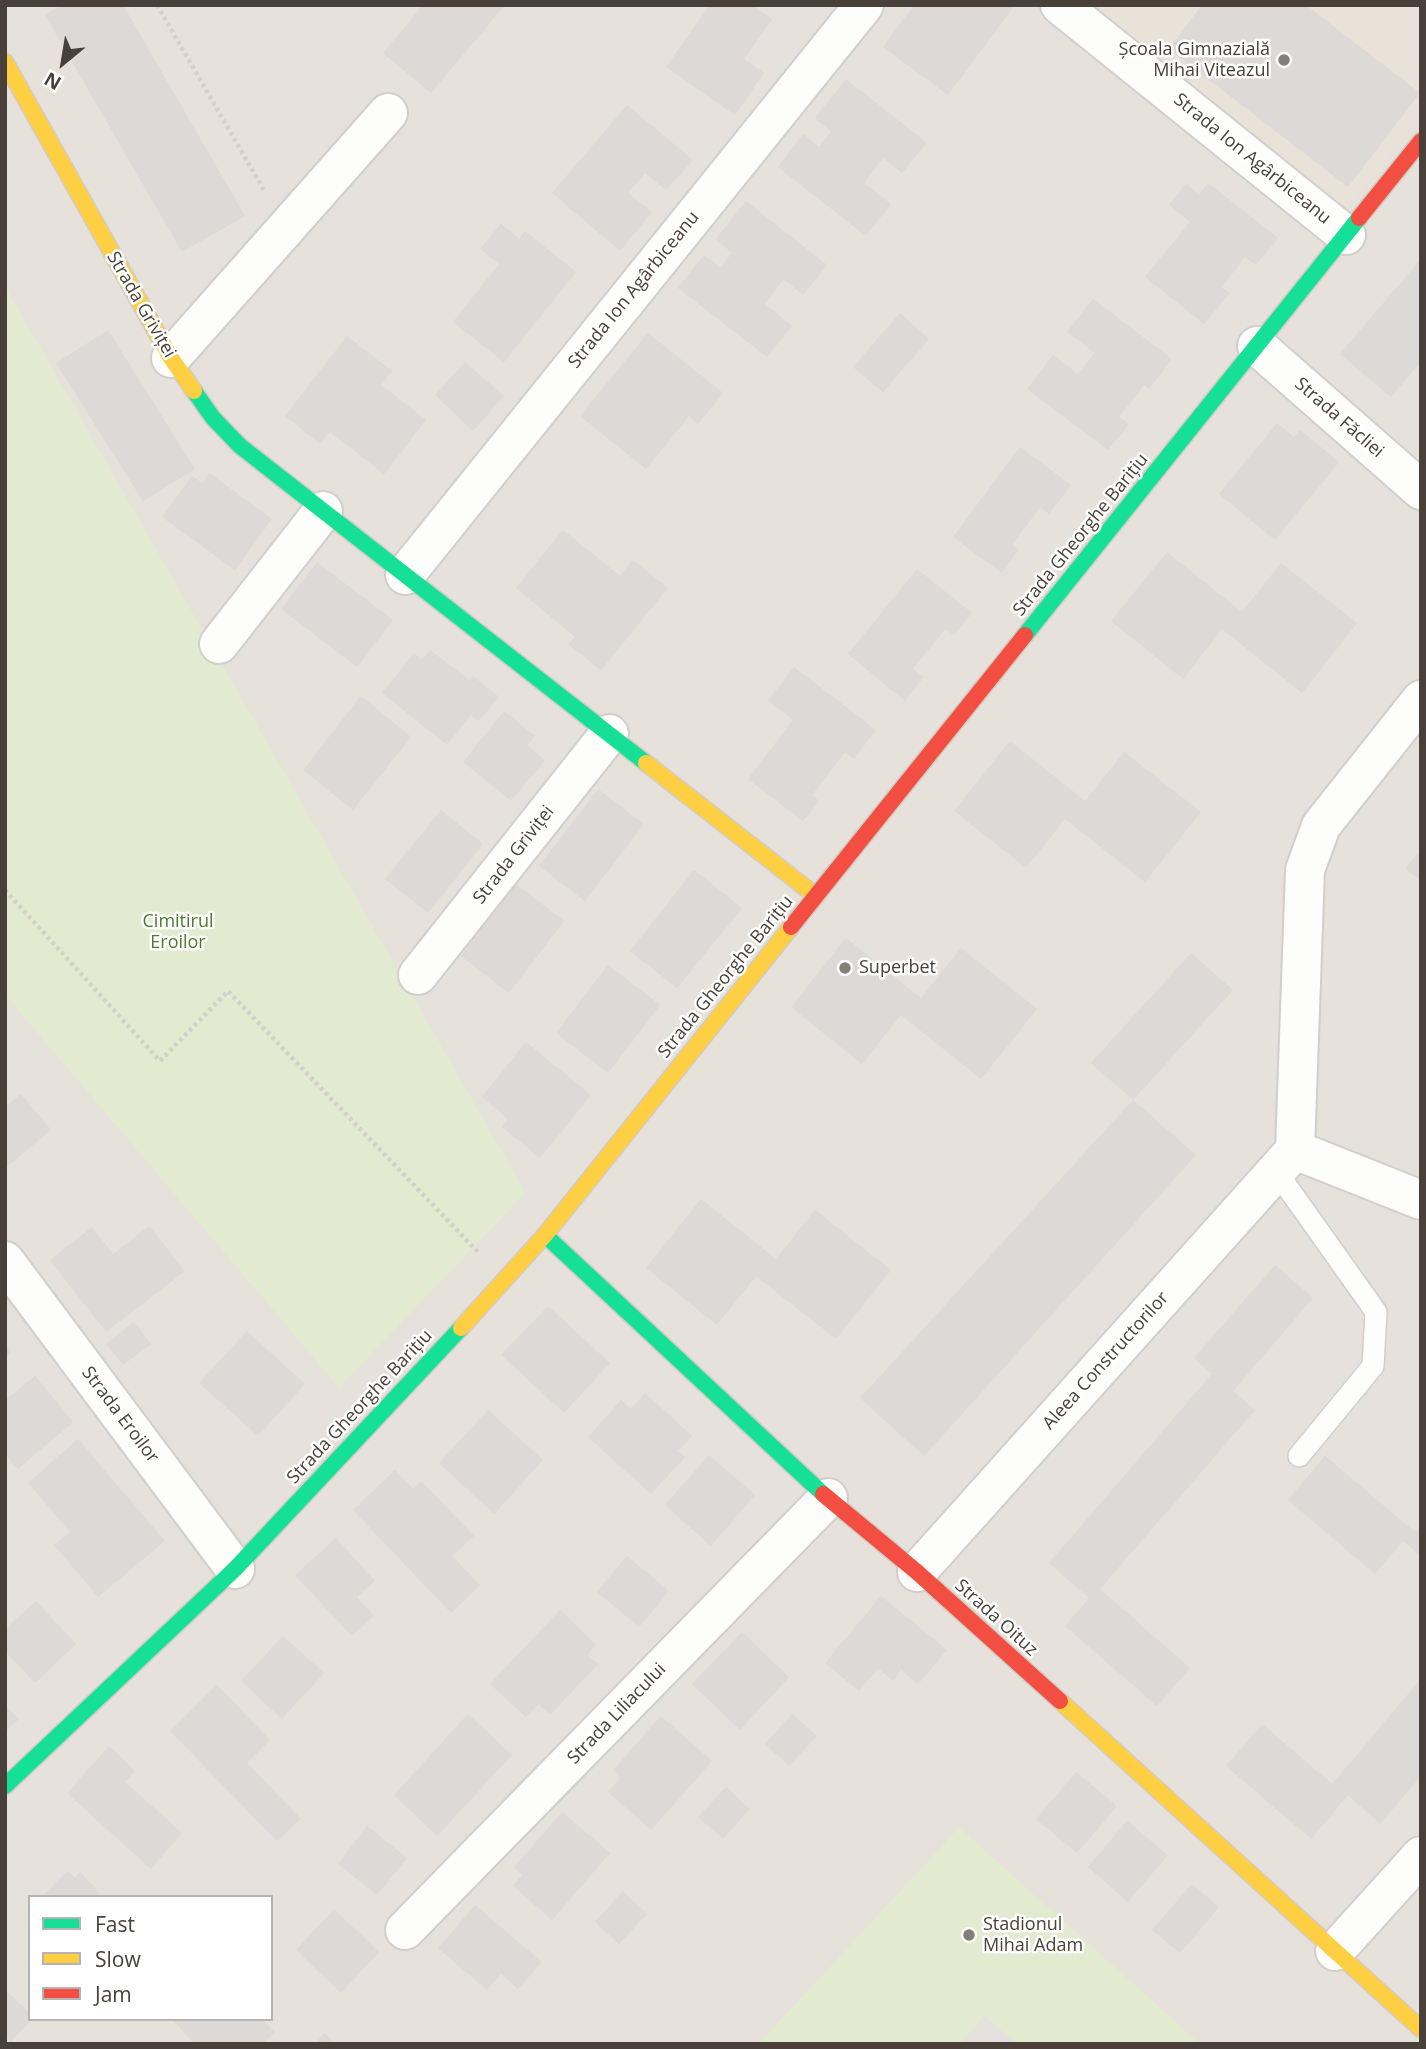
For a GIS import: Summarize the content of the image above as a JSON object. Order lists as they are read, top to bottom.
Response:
{
  "streets": {
    "street": [
      "Strada Ion Agârbiceanu",
      "Strada Griviței",
      "Strada Făcliei",
      "Strada Gheorghe Barițiu",
      "Aleea Constructorilor",
      "Strada Eroilor",
      "Strada Oituz",
      "Strada Liliacului"
    ]
  },
  "crossings": [
    ["Strada Ion Agârbiceanu", "Strada Griviței"],
    ["Strada Ion Agârbiceanu", "Strada Gheorghe Barițiu"],
    ["Strada Griviței", "Strada Gheorghe Barițiu"],
    ["Strada Făcliei", "Strada Gheorghe Barițiu"],
    ["Strada Gheorghe Barițiu", "Strada Eroilor"],
    ["Strada Gheorghe Barițiu", "Strada Oituz"],
    ["Aleea Constructorilor", "Strada Oituz"],
    ["Strada Oituz", "Strada Liliacului"]
  ],
  "parks": ["Cimitirul Eroilor"],
  "places": ["Școala Gimnazială Mihai Viteazul", "Superbet", "Stadionul Mihai Adam"],
  "legend": ["Fast", "Slow", "Jam"],
  "north": "bottom left"
}
